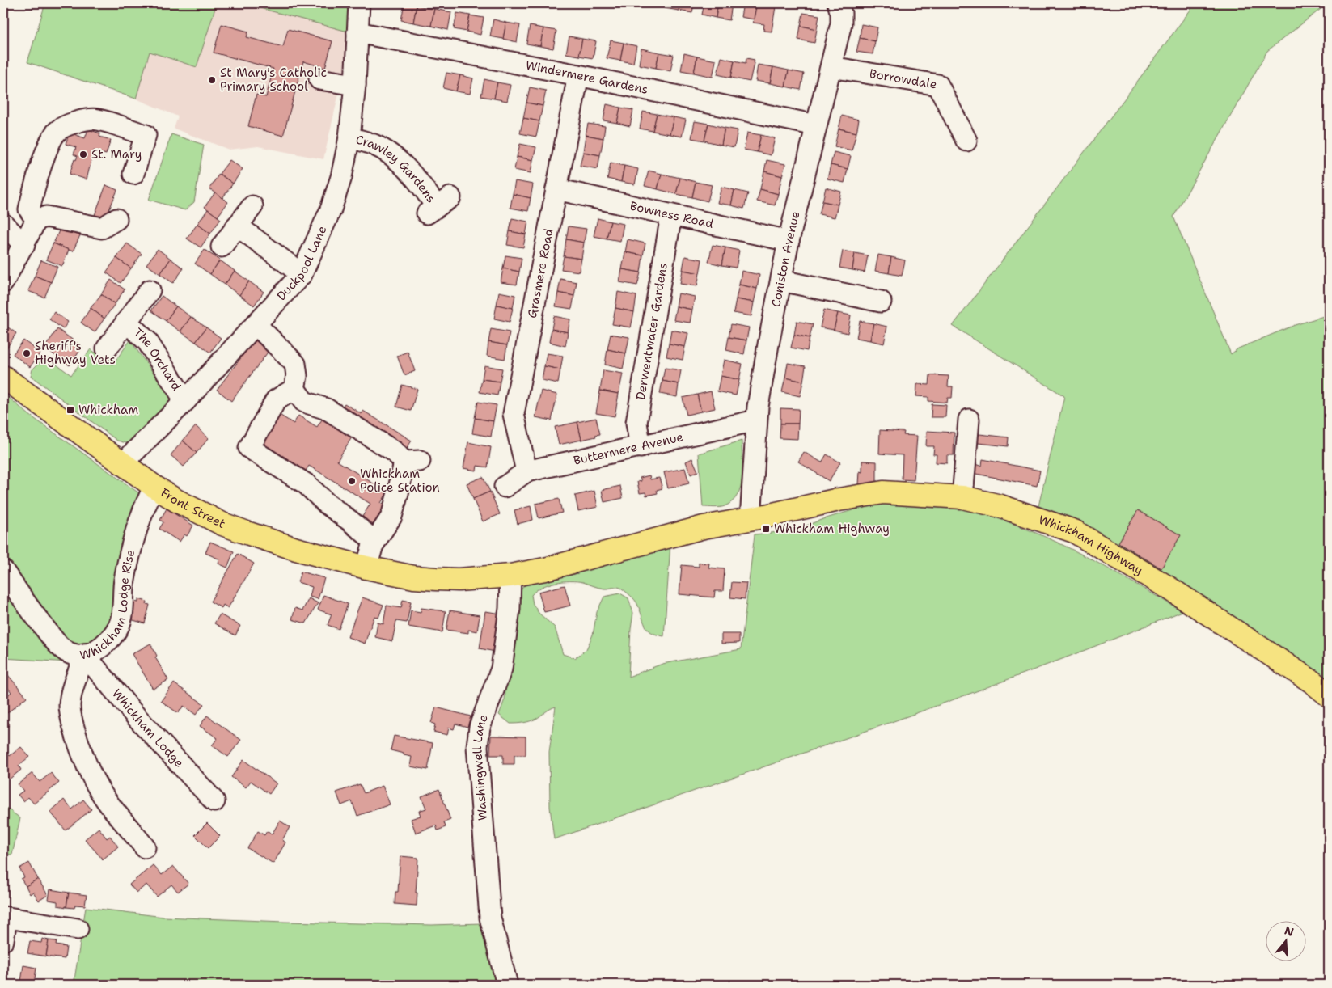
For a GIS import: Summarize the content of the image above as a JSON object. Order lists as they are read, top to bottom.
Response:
{
  "streets": {
    "main road": ["Front Street", "Whickham Highway"],
    "street": [
      "Windermere Gardens",
      "Borrowdale",
      "Crawley Gardens",
      "Bowness Road",
      "Coniston Avenue",
      "Duckpool Lane",
      "Grasmere Road",
      "Derwentwater Gardens",
      "The Orchard",
      "Buttermere Avenue",
      "Whickham Lodge Rise",
      "Whickham Lodge",
      "Washingwell Lane"
    ]
  },
  "crossings": [
    ["Windermere Gardens", "Coniston Avenue"],
    ["Windermere Gardens", "Duckpool Lane"],
    ["Windermere Gardens", "Grasmere Road"],
    ["Borrowdale", "Coniston Avenue"],
    ["Crawley Gardens", "Duckpool Lane"],
    ["Bowness Road", "Coniston Avenue"],
    ["Bowness Road", "Grasmere Road"],
    ["Bowness Road", "Derwentwater Gardens"],
    ["Coniston Avenue", "Buttermere Avenue"],
    ["Coniston Avenue", "Whickham Highway"],
    ["Duckpool Lane", "The Orchard"],
    ["Duckpool Lane", "Front Street"],
    ["Grasmere Road", "Buttermere Avenue"],
    ["Derwentwater Gardens", "Buttermere Avenue"],
    ["Front Street", "Whickham Highway"],
    ["Front Street", "Whickham Lodge Rise"],
    ["Whickham Highway", "Washingwell Lane"],
    ["Whickham Lodge Rise", "Whickham Lodge"]
  ],
  "places": {
    "other": [
      "St Mary's Catholic Primary School",
      "St. Mary",
      "Sheriff's Highway Vets",
      "Whickham Police Station"
    ],
    "transit": ["Whickham", "Whickham Highway"]
  },
  "north": "top"
}
